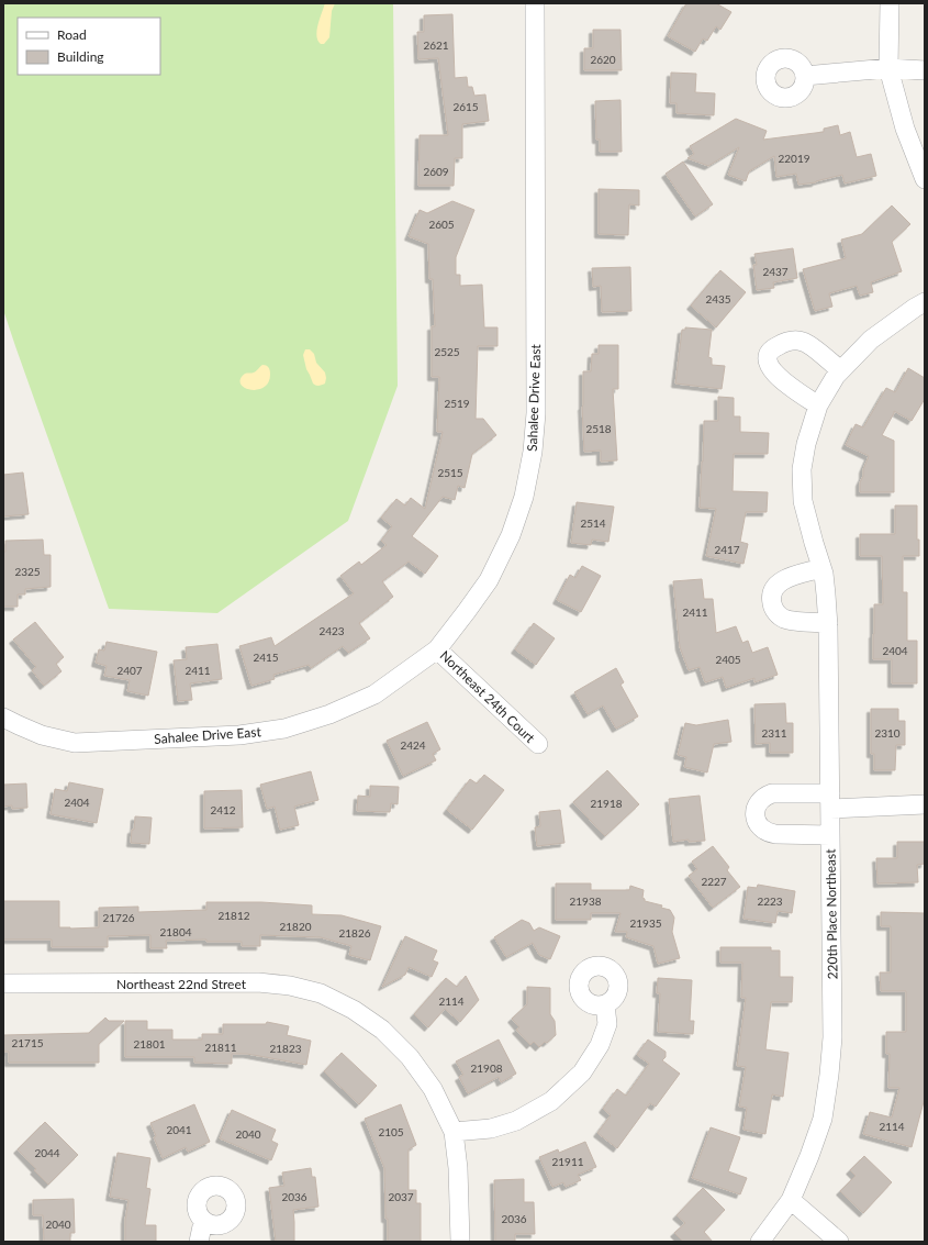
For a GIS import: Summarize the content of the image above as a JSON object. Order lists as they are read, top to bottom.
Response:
{
  "streets": {
    "street": [
      "Sahalee Drive East",
      "Northeast 24th Court",
      "220th Place Northeast",
      "Northeast 22nd Street"
    ]
  },
  "crossings": [
    ["Sahalee Drive East", "Northeast 24th Court"]
  ],
  "house_numbers": [
    "2621",
    "2620",
    "2615",
    "22019",
    "2609",
    "2605",
    "2437",
    "2435",
    "2525",
    "2519",
    "2518",
    "2515",
    "2514",
    "2417",
    "2325",
    "2411",
    "2423",
    "2404",
    "2415",
    "2405",
    "2407",
    "2411",
    "2311",
    "2310",
    "2424",
    "2404",
    "21918",
    "2412",
    "2227",
    "21938",
    "2223",
    "21812",
    "21726",
    "21935",
    "21820",
    "21804",
    "21826",
    "2114",
    "21715",
    "21801",
    "21811",
    "21823",
    "21908",
    "2114",
    "2041",
    "2105",
    "2040",
    "2044",
    "21911",
    "2036",
    "2037",
    "2036",
    "2040"
  ],
  "legend": ["Road", "Building"]
}
